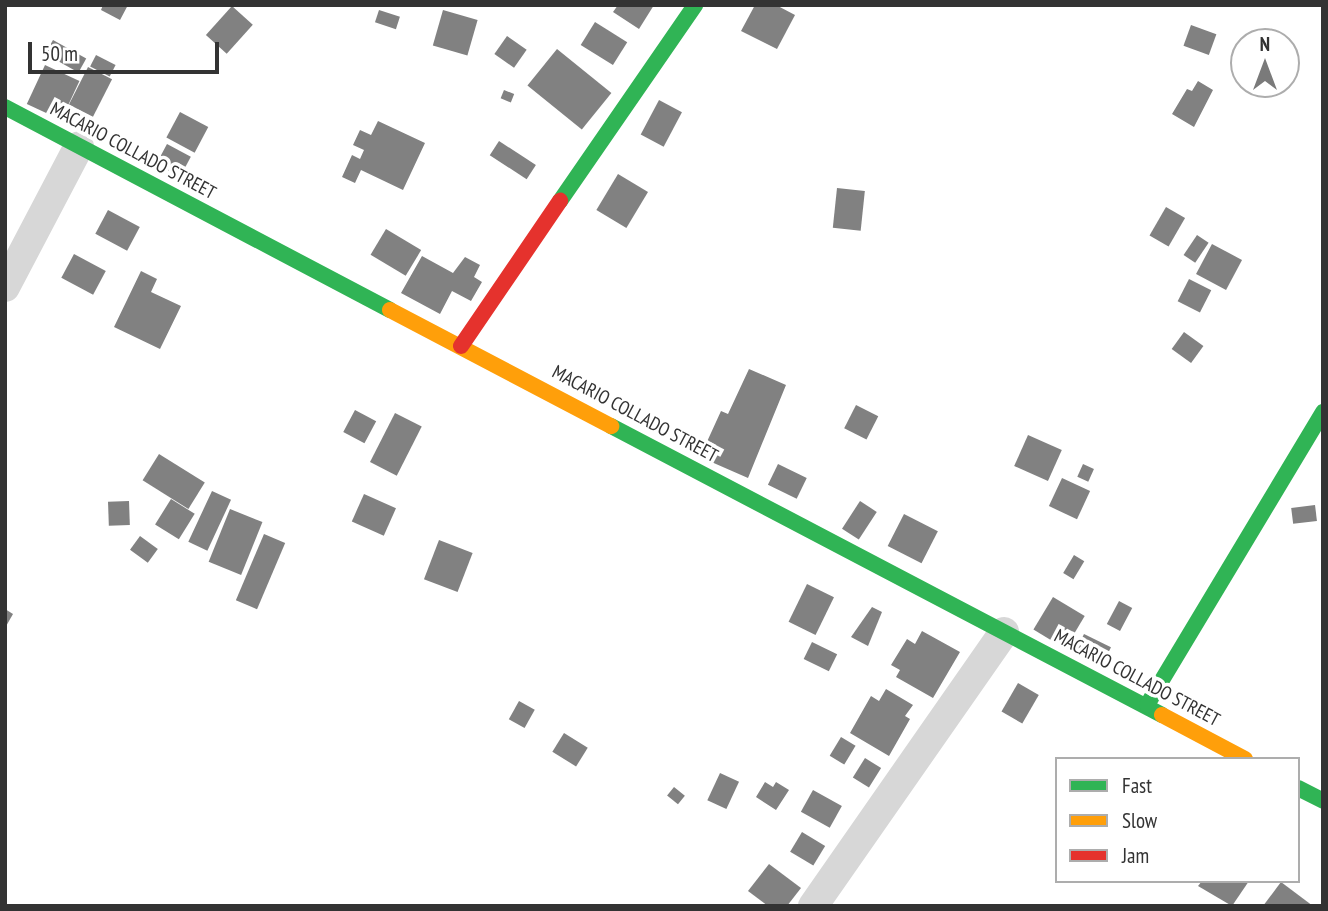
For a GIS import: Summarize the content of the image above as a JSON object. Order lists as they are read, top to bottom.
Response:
{
  "streets": {
    "street": ["MACARIO COLLADO STREET"]
  },
  "legend": ["Fast", "Slow", "Jam"],
  "scale_bar": "50 m",
  "north": "top"
}
